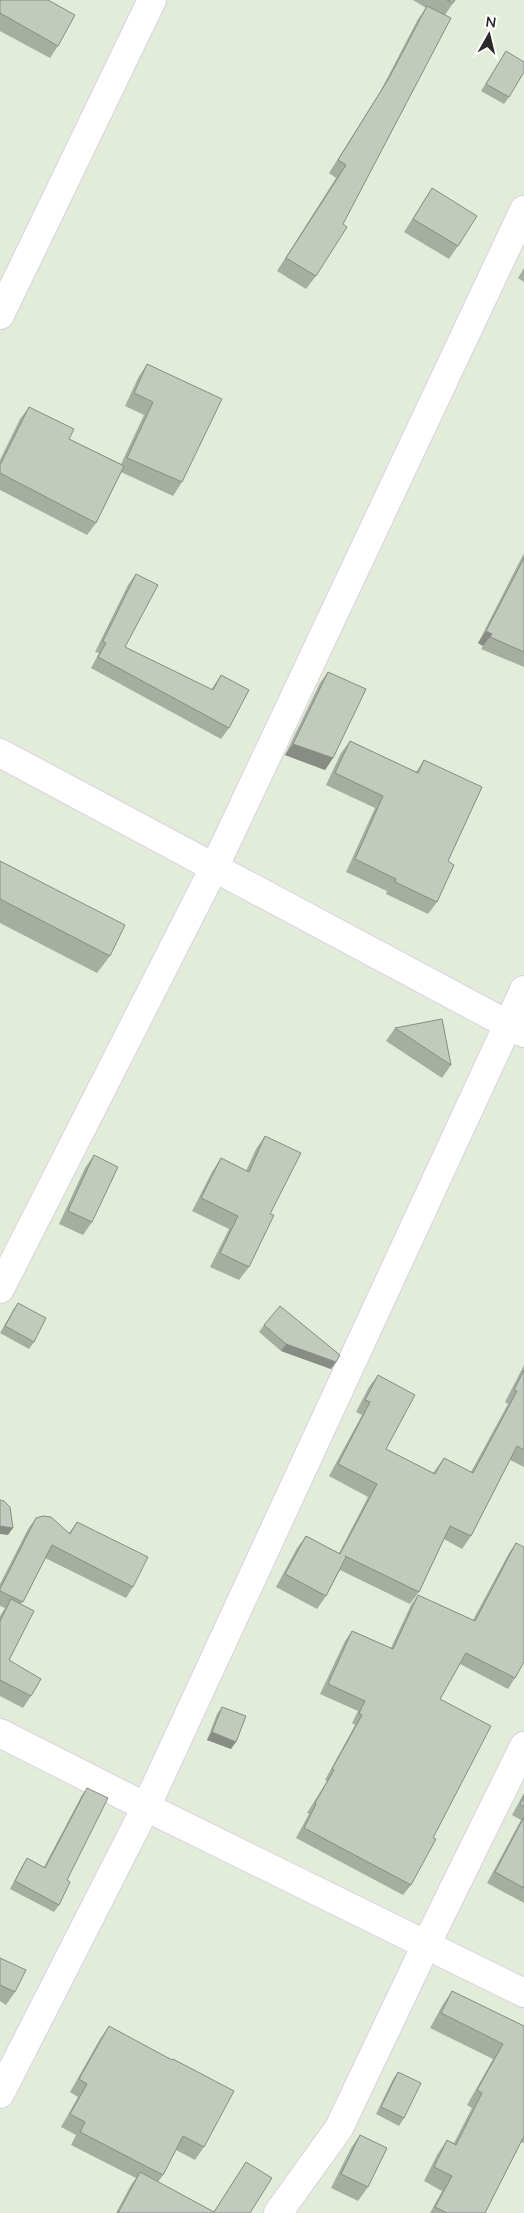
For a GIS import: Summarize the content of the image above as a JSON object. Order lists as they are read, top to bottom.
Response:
{
  "north": "top"
}
